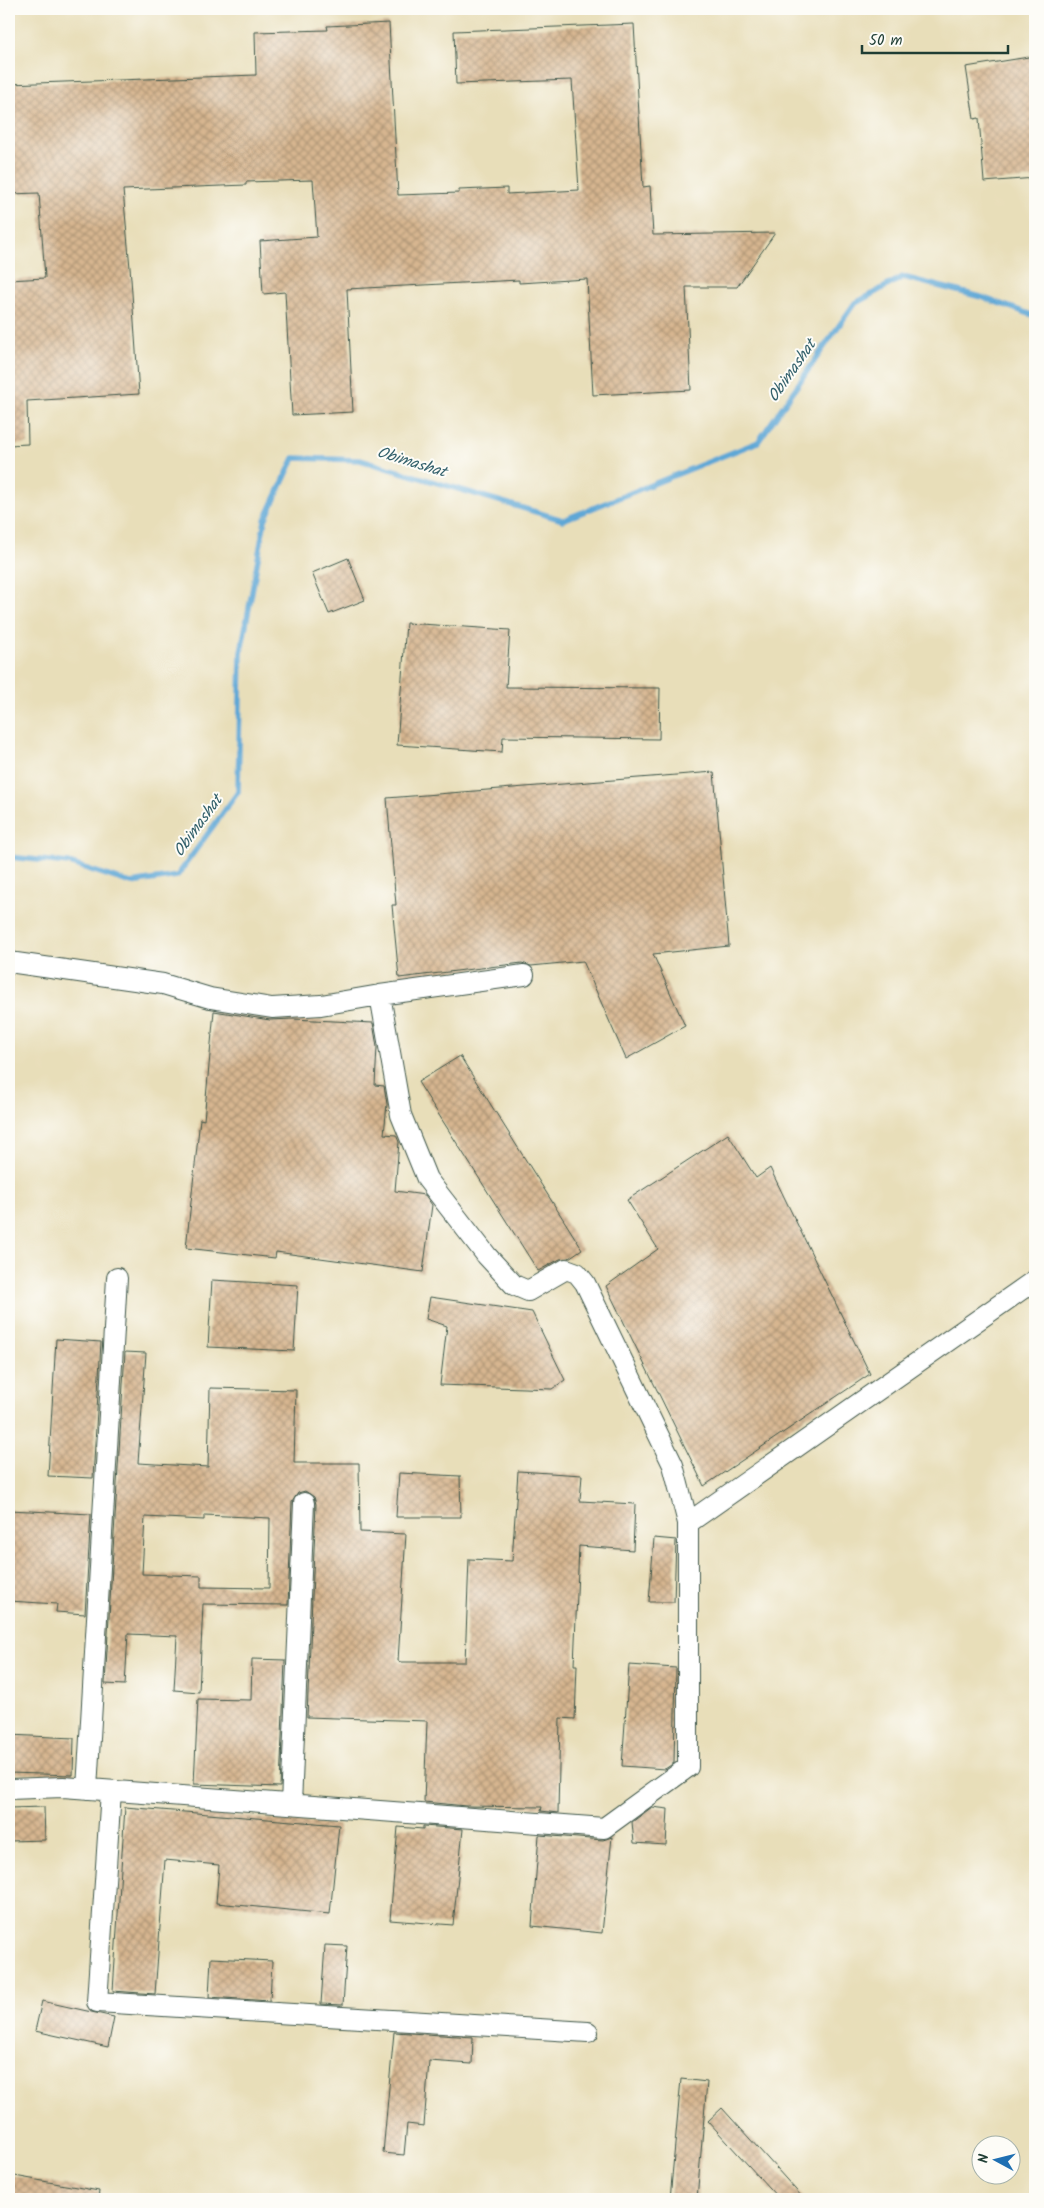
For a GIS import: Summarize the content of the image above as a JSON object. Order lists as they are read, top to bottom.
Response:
{
  "water": ["Obimashat"],
  "scale_bar": "50 m",
  "north": "left"
}
